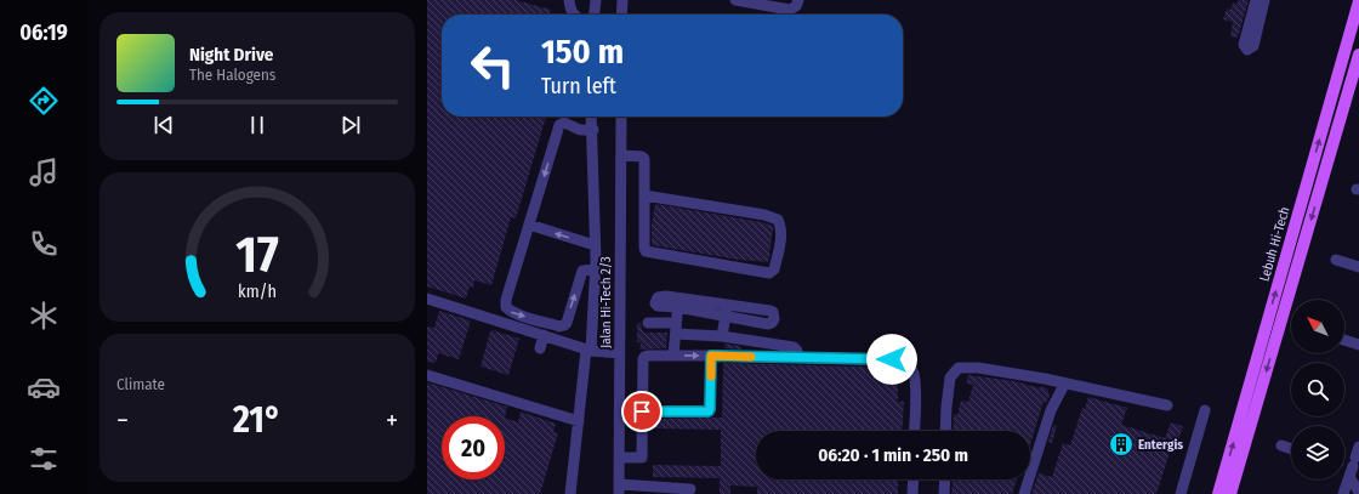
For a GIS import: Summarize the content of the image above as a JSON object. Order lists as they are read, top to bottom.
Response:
{
  "streets": {
    "main road": ["Lebuh Hi-Tech"],
    "street": ["Jalan Hi-Tech 2/3"]
  },
  "places": {
    "building": ["Entergis"]
  },
  "north": "top left",
  "page": {
    "tabs": "06:19",
    "turn": ["150 m", "Turn left"],
    "song": ["Night Drive", "The Halogens"],
    "tile": "Climate",
    "heat": ["−", "21°", "+"],
    "limit": "20",
    "trip": "06:20 · 1 min · 250 m",
    "gauge": ["17", "km/h"]
  }
}
